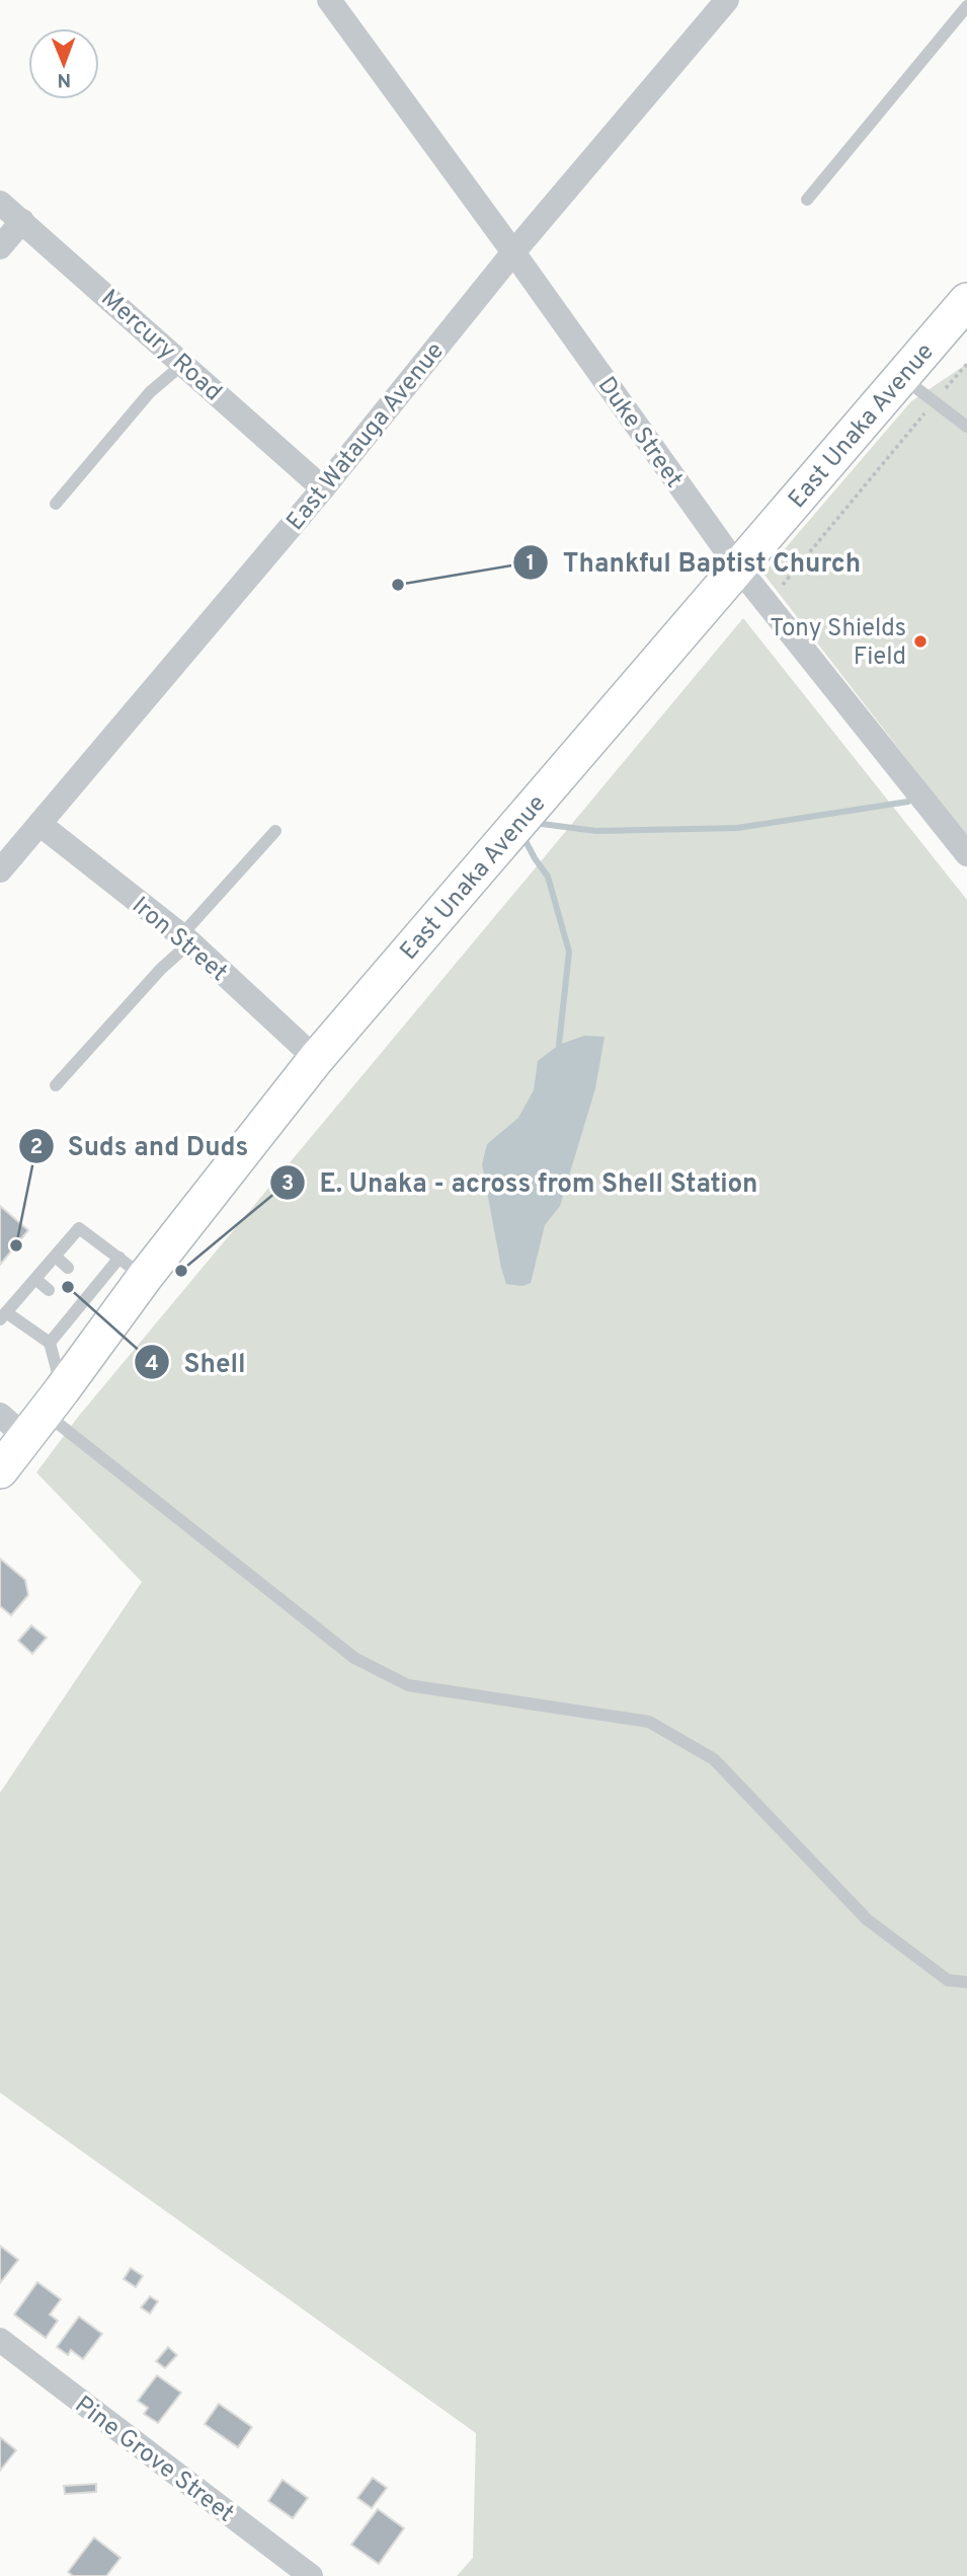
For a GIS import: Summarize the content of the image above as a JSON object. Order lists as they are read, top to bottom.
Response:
{
  "streets": {
    "main road": ["East Unaka Avenue"],
    "street": [
      "Mercury Road",
      "Duke Street",
      "East Watauga Avenue",
      "Iron Street",
      "Pine Grove Street"
    ]
  },
  "crossings": [
    ["Mercury Road", "East Watauga Avenue"],
    ["East Unaka Avenue", "Duke Street"],
    ["East Unaka Avenue", "Iron Street"],
    ["Duke Street", "East Watauga Avenue"],
    ["East Watauga Avenue", "Iron Street"]
  ],
  "places": [
    "Thankful Baptist Church",
    "Tony Shields Field",
    "Suds and Duds",
    "E. Unaka - across from Shell Station",
    "Shell"
  ],
  "north": "bottom"
}
